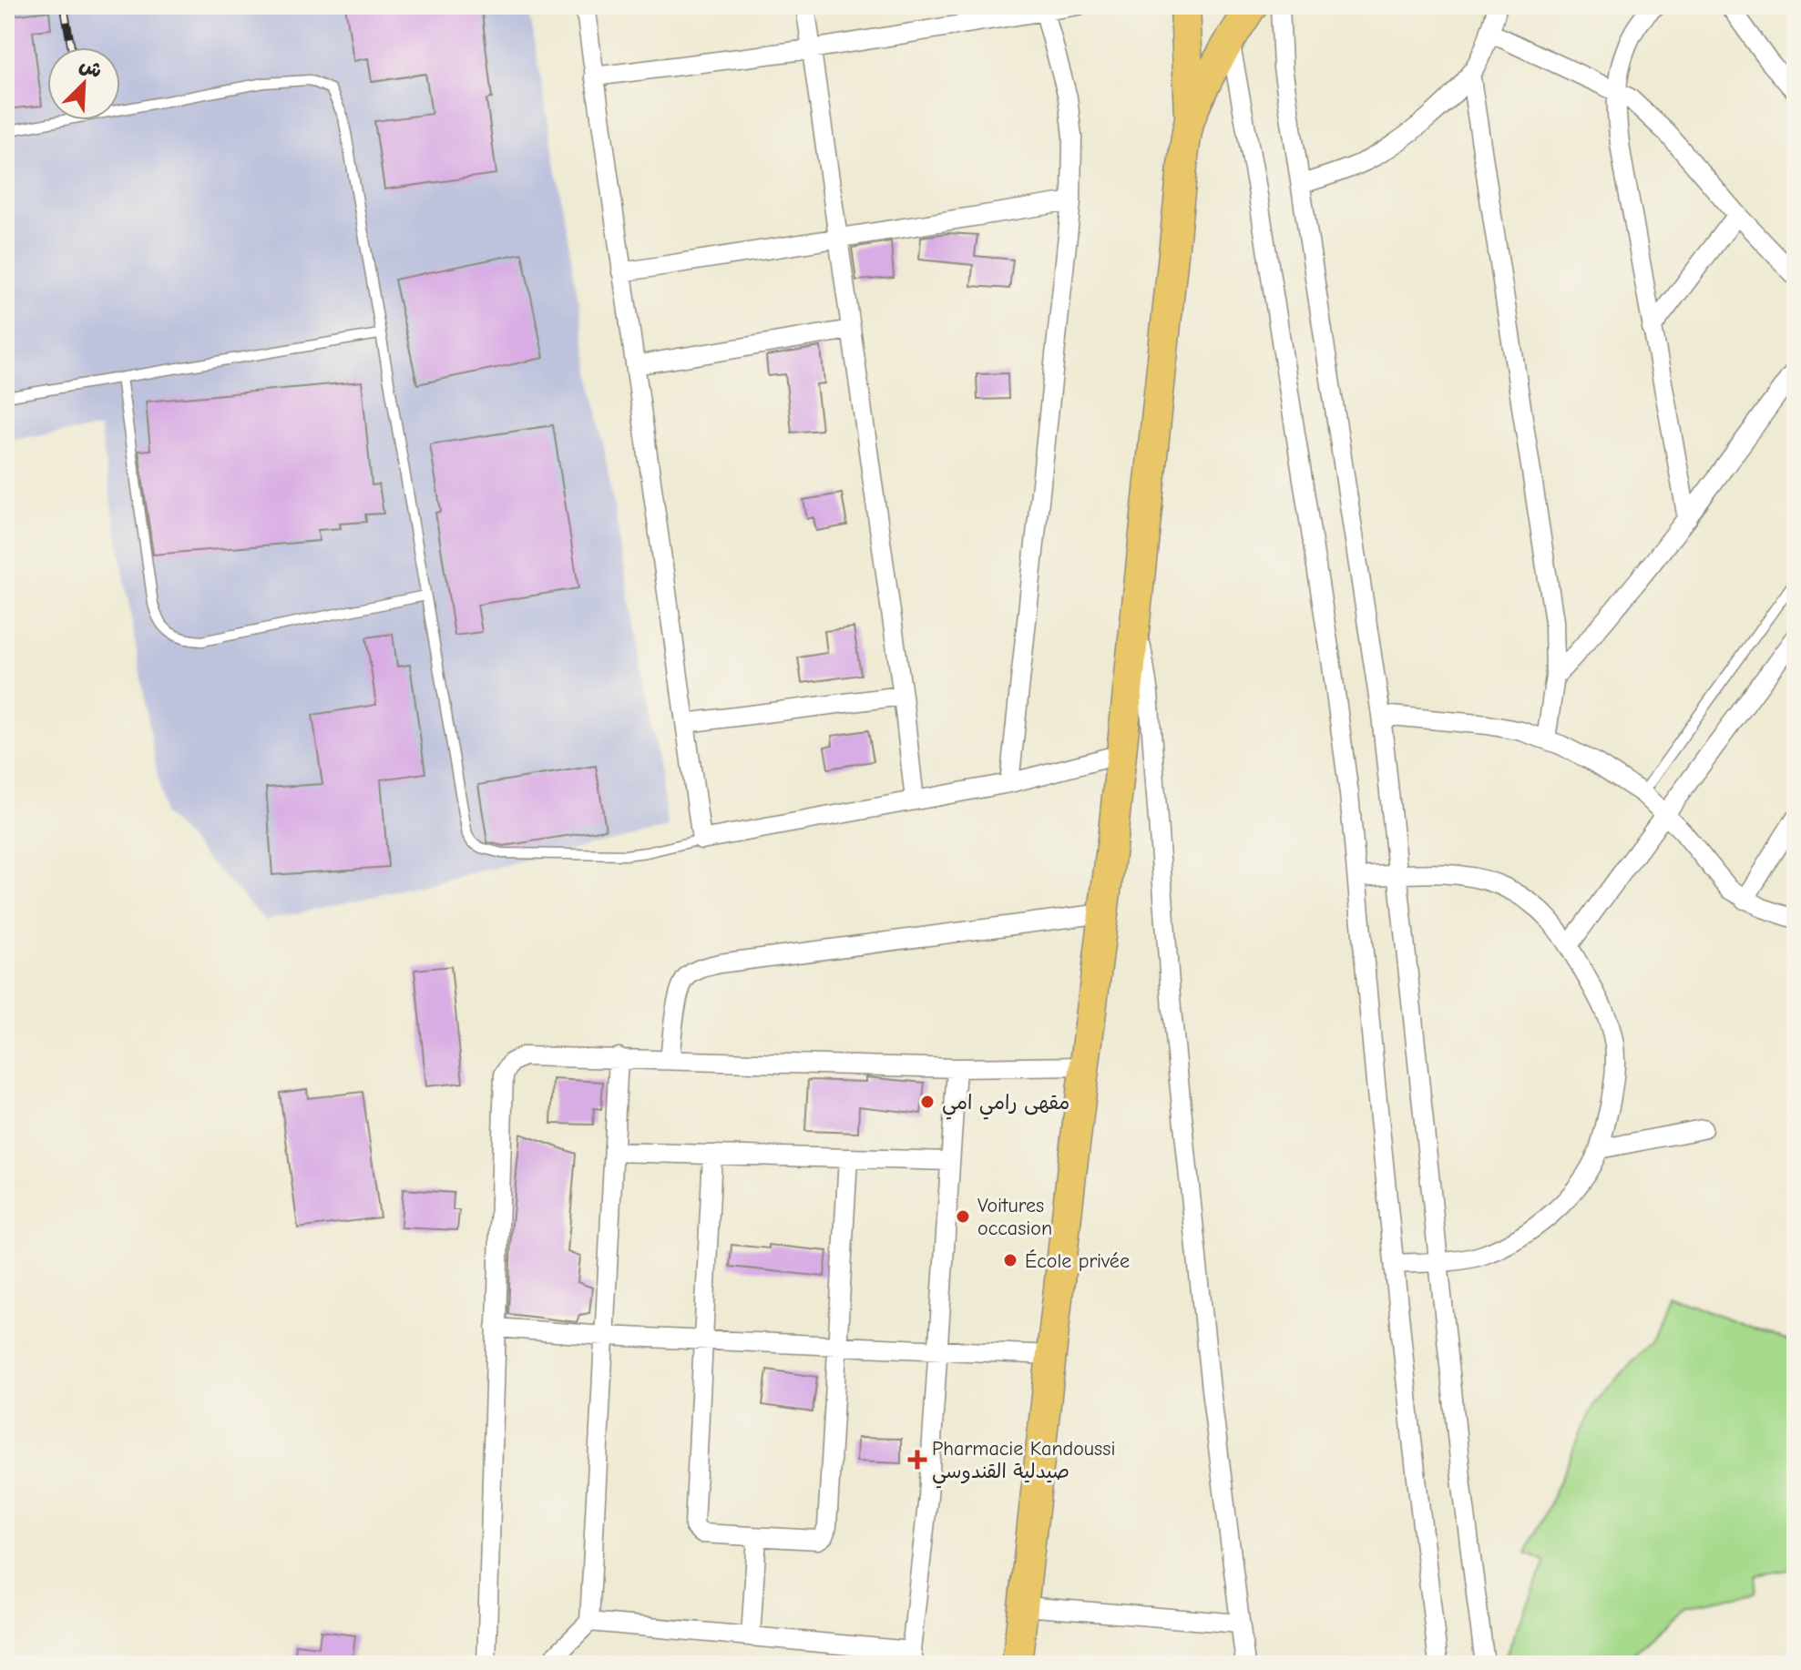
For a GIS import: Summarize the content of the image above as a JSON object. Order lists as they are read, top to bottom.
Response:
{
  "places": {
    "other": ["مقهى رامي امي", "Voitures occasion", "École privée"],
    "health": ["Pharmacie Kandoussi صيدلية القندوسي"]
  },
  "north": "top right"
}
